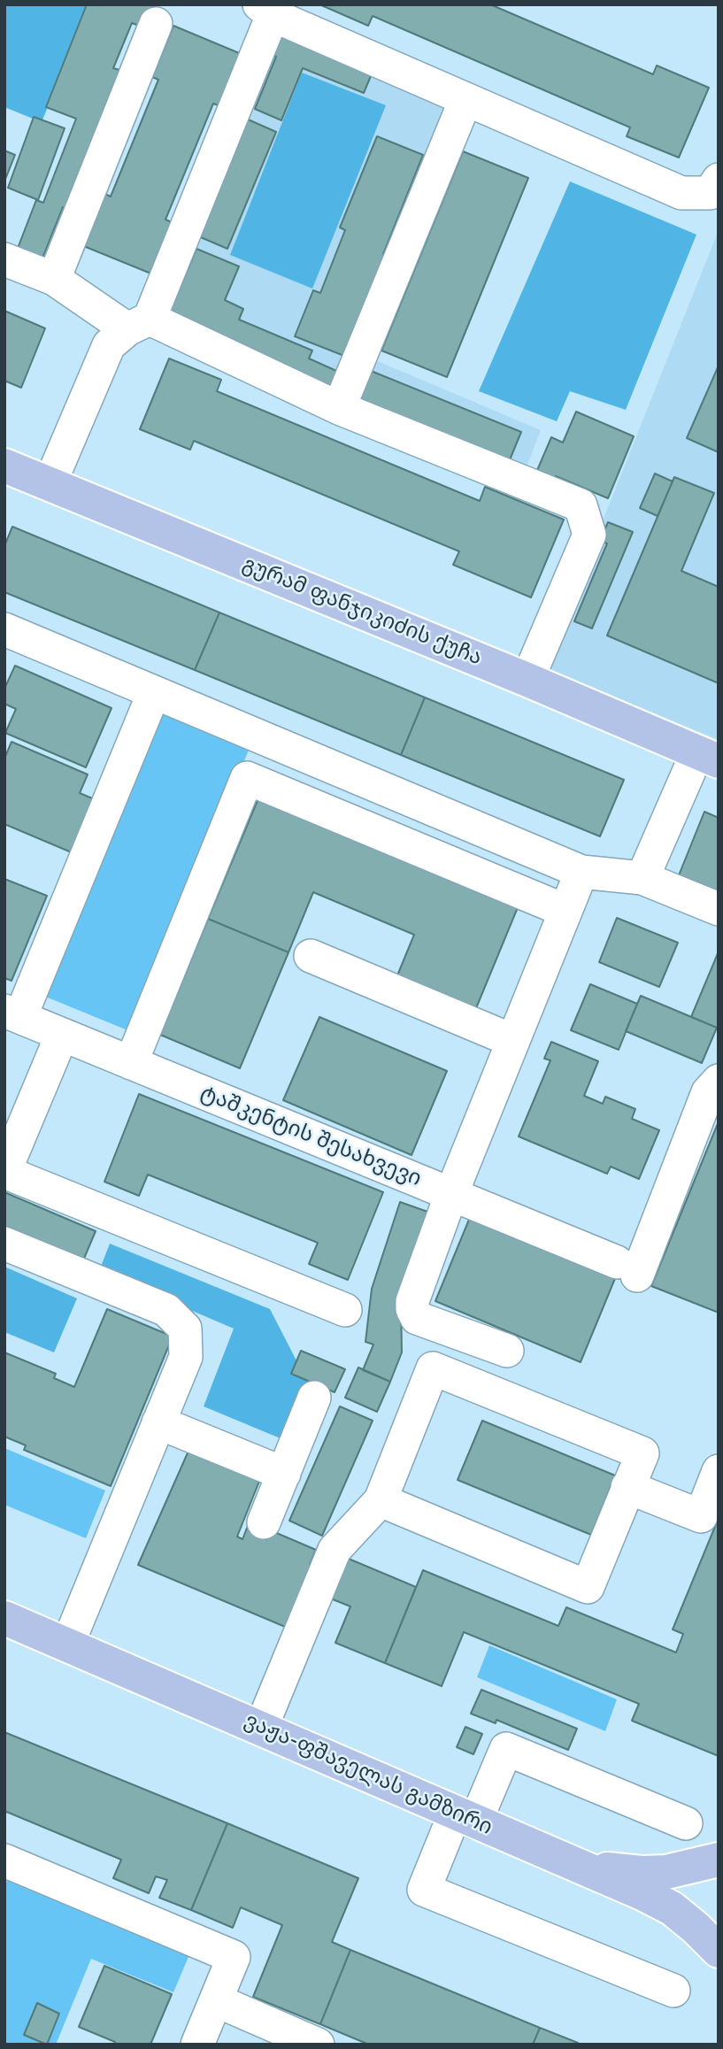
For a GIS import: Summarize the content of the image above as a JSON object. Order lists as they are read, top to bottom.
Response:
{
  "streets": {
    "main road": ["გურამ ფანჯიკიძის ქუჩა", "ვაჟა-ფშაველას გამზირი"],
    "street": ["ტაშკენტის შესახვევი"]
  }
}
